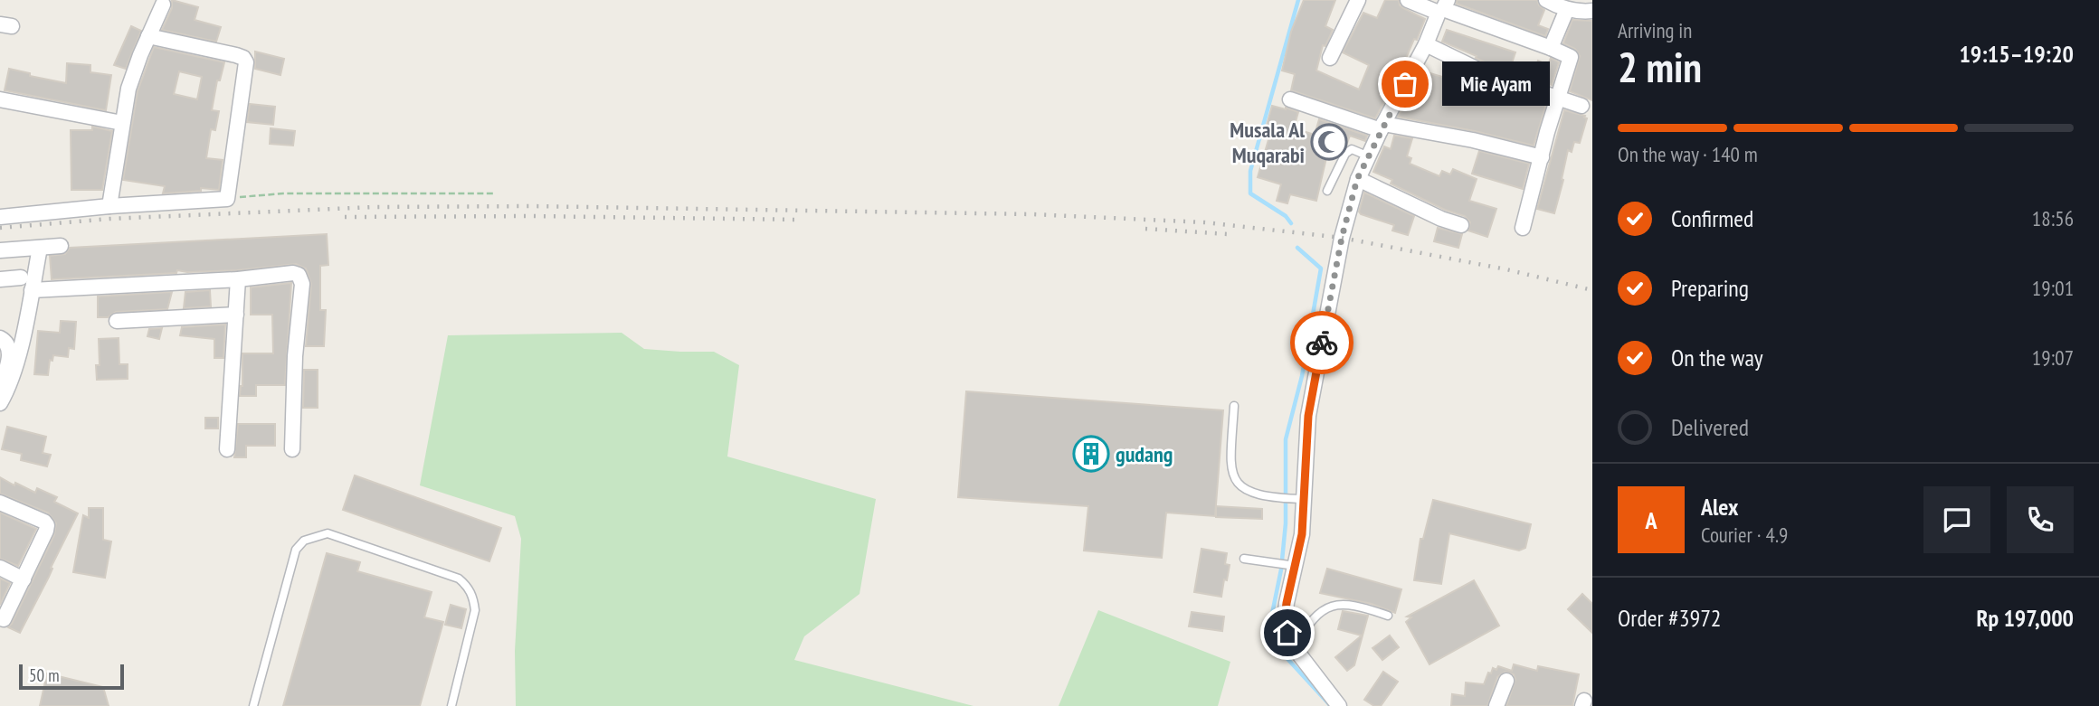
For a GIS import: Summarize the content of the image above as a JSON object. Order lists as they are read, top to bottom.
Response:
{
  "places": {
    "other": ["Mie Ayam"],
    "mosque": ["Musala Al Muqarabi"],
    "building": ["gudang"]
  },
  "scale_bar": "50 m",
  "page": {
    "heading": ["2 min", "Arriving in", "19:15–19:20"],
    "panel": [
      "Alex",
      "Courier · 4.9",
      "Order #3972",
      "Rp 197,000"
    ],
    "bubble": "Mie Ayam",
    "bar": "On the way · 140 m",
    "list": [
      ["Confirmed", "18:56"],
      ["Preparing", "19:01"],
      ["On the way", "19:07"],
      "Delivered"
    ],
    "round": "A",
    "scale": "50 m"
  }
}
